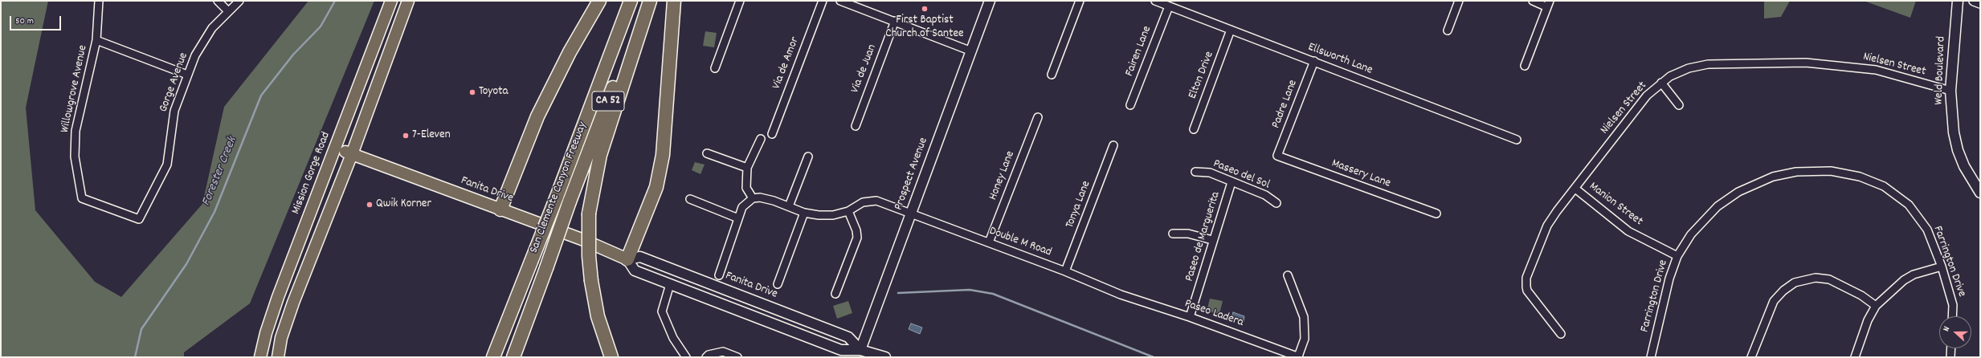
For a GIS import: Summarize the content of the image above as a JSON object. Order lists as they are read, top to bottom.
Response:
{
  "streets": {
    "highway": ["CA 52", "San Clemente Canyon Freeway"],
    "main road": [
      "Weld Boulevard",
      "Mission Gorge Road",
      "Prospect Avenue",
      "Fanita Drive"
    ],
    "street": [
      "Fairen Lane",
      "Ellsworth Lane",
      "Via de Amor",
      "Nielsen Street",
      "Via de Juan",
      "Elton Drive",
      "Gorge Avenue",
      "Willowgrove Avenue",
      "Padre Lane",
      "Massery Lane",
      "Paseo del Sol",
      "Honey Lane",
      "Tonya Lane",
      "Manion Street",
      "Paseo de Marguerita",
      "Double M Road",
      "Farrington Drive",
      "Paseo Ladera"
    ]
  },
  "crossings": [
    ["Fairen Lane", "Ellsworth Lane"],
    ["Ellsworth Lane", "Elton Drive"],
    ["Ellsworth Lane", "Padre Lane"],
    ["Nielsen Street", "Weld Boulevard"],
    ["Nielsen Street", "Manion Street"],
    ["Gorge Avenue", "Willowgrove Avenue"],
    ["Padre Lane", "Massery Lane"],
    ["Mission Gorge Road", "Fanita Drive"],
    ["Prospect Avenue", "Fanita Drive"],
    ["Prospect Avenue", "Double M Road"],
    ["Paseo del Sol", "Paseo de Marguerita"],
    ["Honey Lane", "Double M Road"],
    ["Tonya Lane", "Double M Road"],
    ["Manion Street", "Farrington Drive"],
    ["Paseo de Marguerita", "Paseo Ladera"],
    ["Double M Road", "Paseo Ladera"]
  ],
  "water": ["Forester Creek"],
  "places": [
    "First Baptist Church of Santee",
    "Toyota",
    "7-Eleven",
    "Qwik Korner"
  ],
  "scale_bar": "50 m",
  "north": "left"
}
